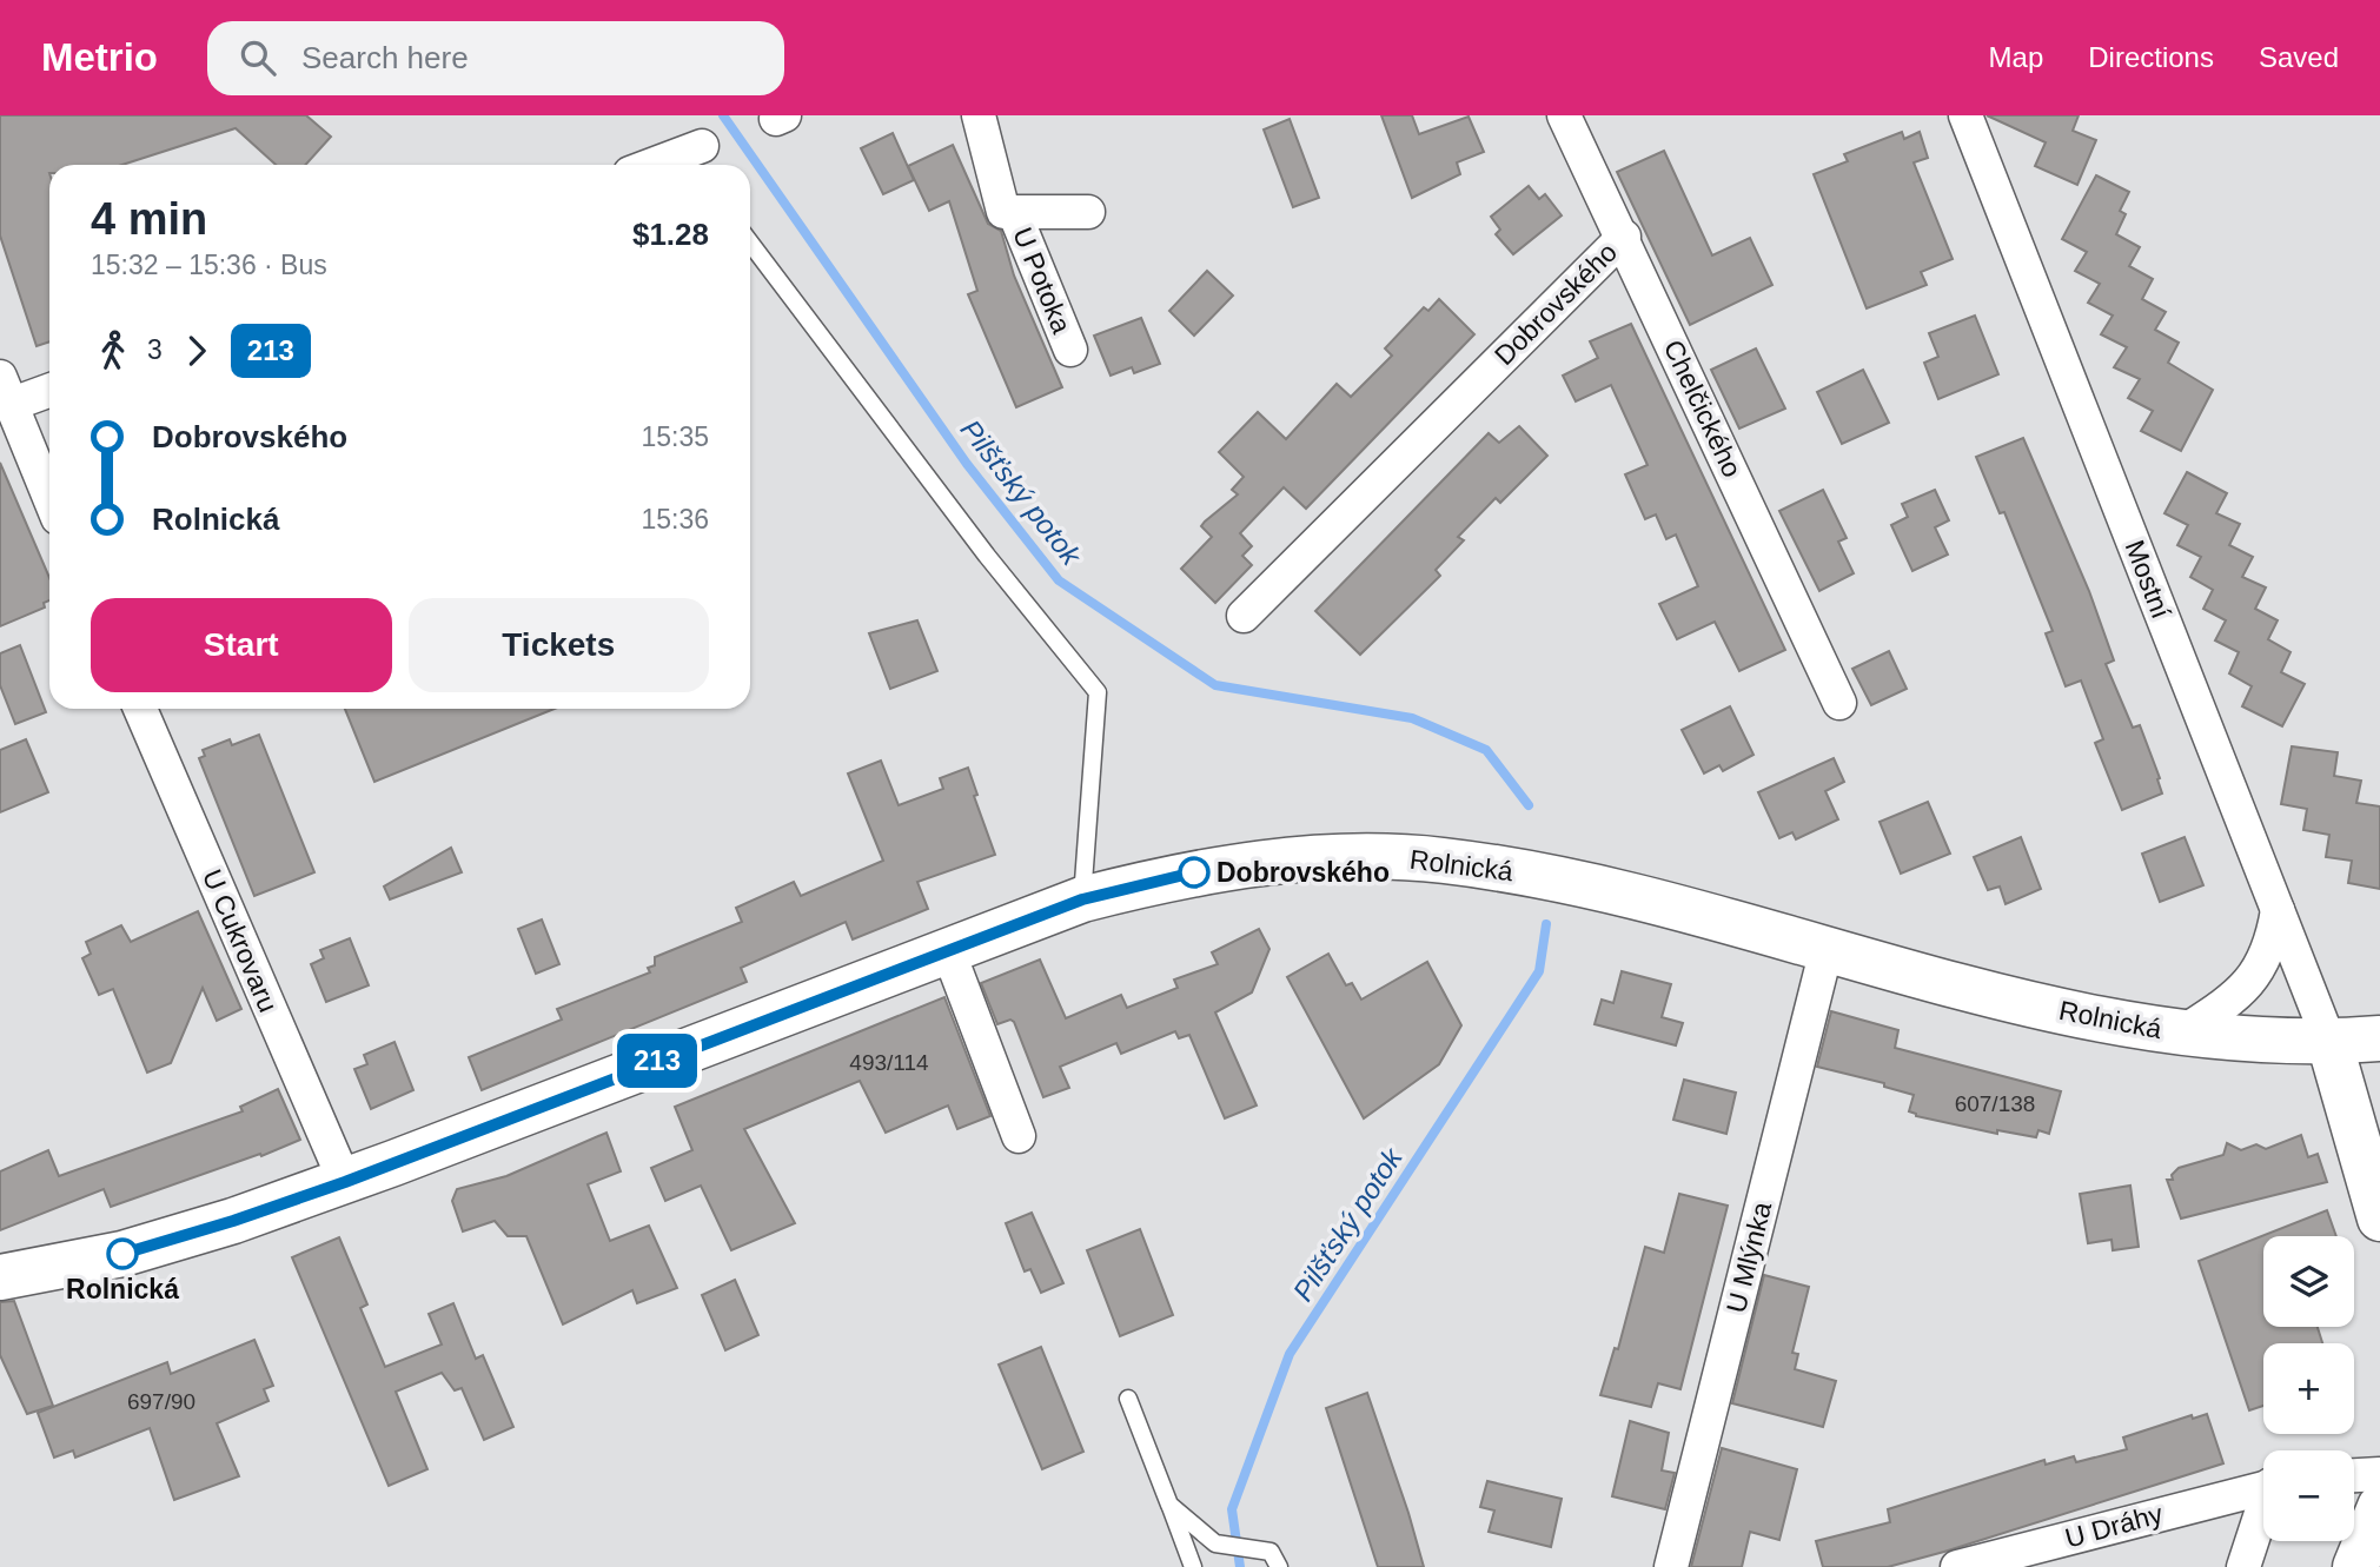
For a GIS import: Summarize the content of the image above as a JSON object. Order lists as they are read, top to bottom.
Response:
{
  "streets": {
    "street": [
      "U Potoka",
      "Dobrovského",
      "Chelčického",
      "Mostní",
      "Rolnická",
      "U Cukrovaru",
      "U Mlýnka",
      "U Dráhy"
    ]
  },
  "crossings": [
    ["Dobrovského", "Chelčického"],
    ["Mostní", "Rolnická"],
    ["Rolnická", "U Cukrovaru"],
    ["Rolnická", "U Mlýnka"]
  ],
  "water": ["Pilšťský potok"],
  "places": ["Dobrovského", "Rolnická"],
  "lines": ["bus line 213"],
  "house_numbers": ["493/114", "607/138", "697/90"],
  "page": {
    "header": "Metrio",
    "search": "Search here",
    "nav": ["Map", "Directions", "Saved"],
    "on_map": "213",
    "heading": ["4 min", "15:32 – 15:36 · Bus", "$1.28"],
    "legs": ["3", "213"],
    "list": [
      {
        "name": "Dobrovského",
        "value": "15:35"
      },
      {
        "name": "Rolnická",
        "value": "15:36"
      }
    ],
    "buttons": ["Start", "Tickets"],
    "map_buttons": ["+", "−"]
  }
}
